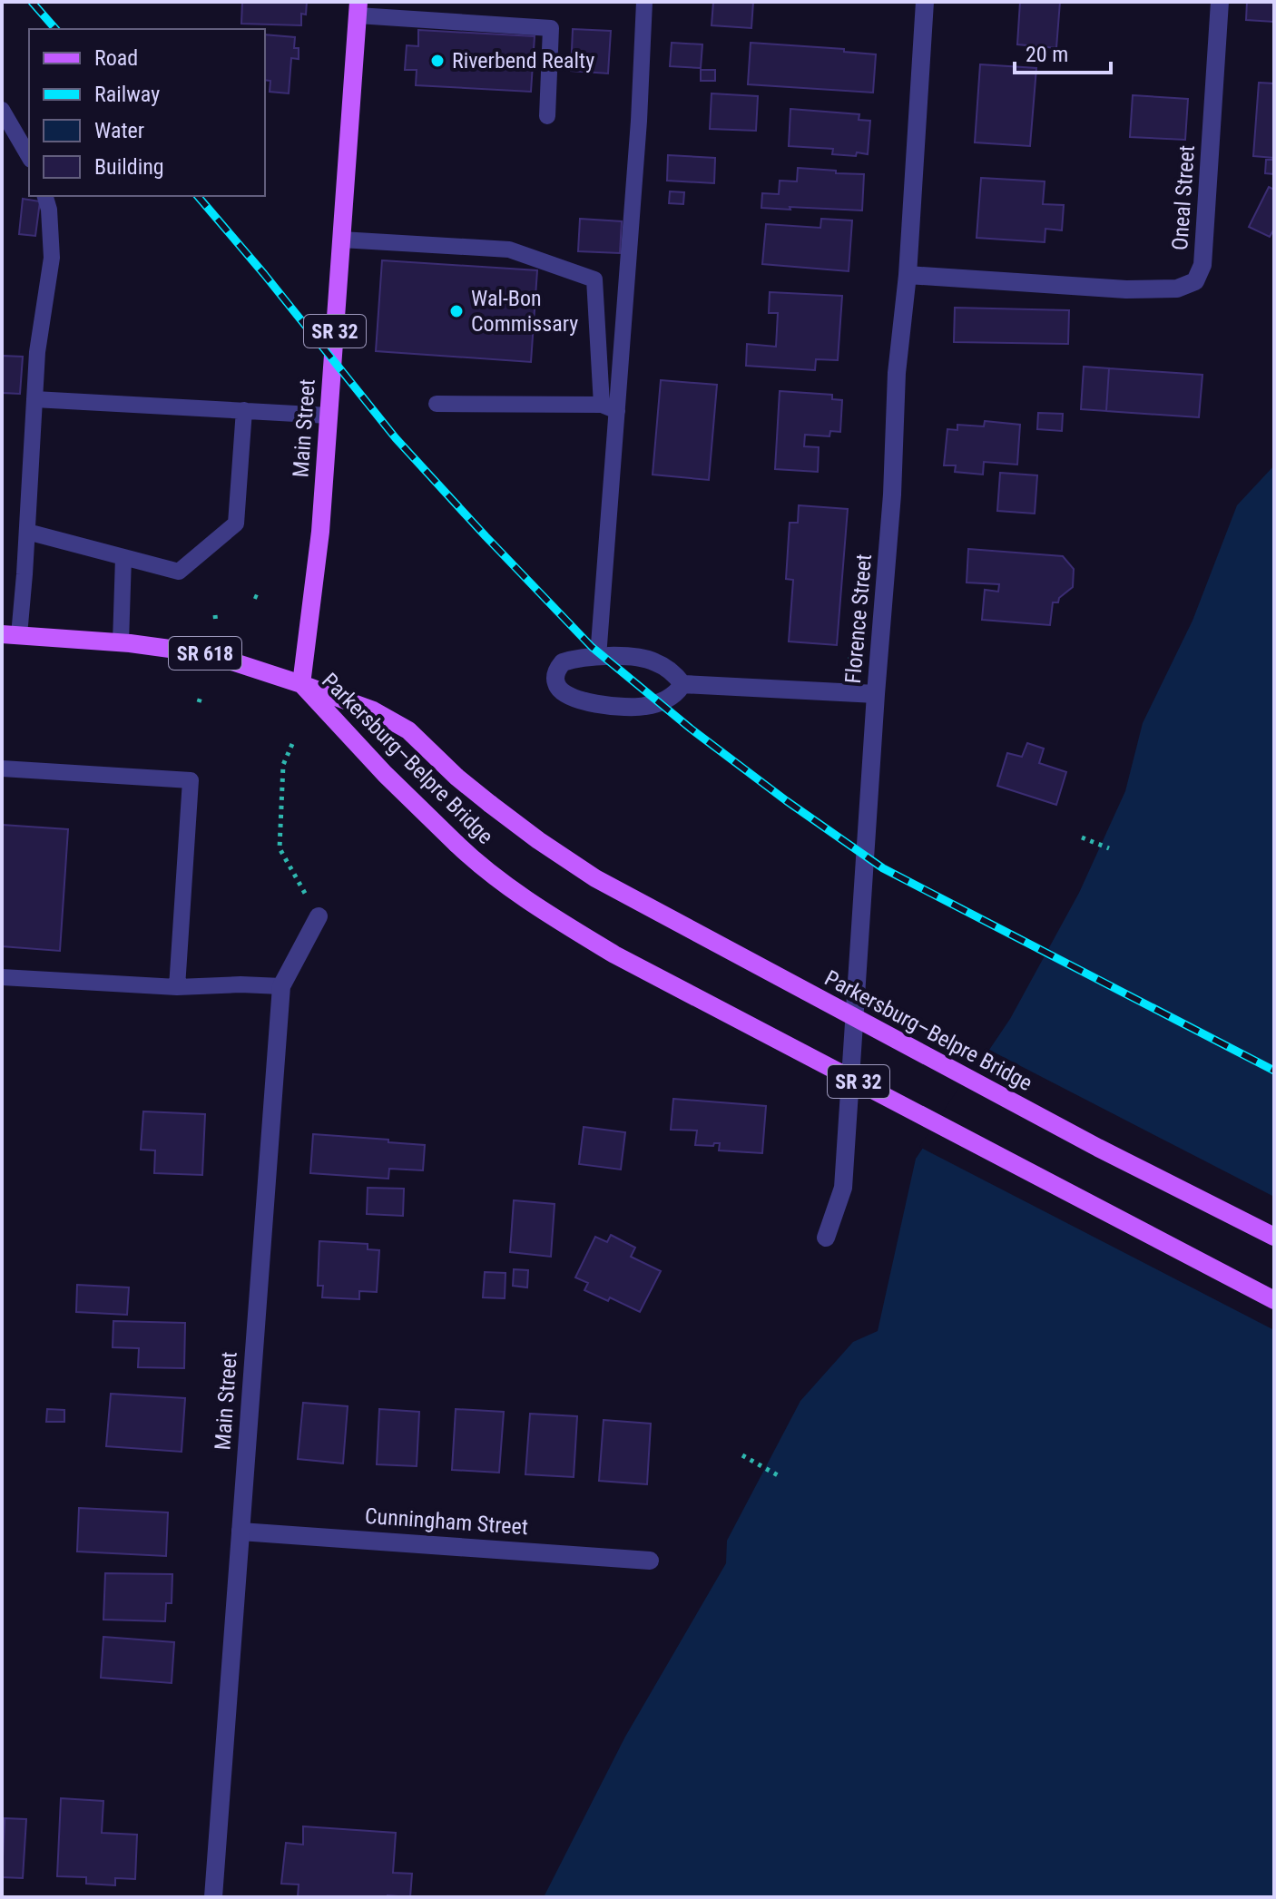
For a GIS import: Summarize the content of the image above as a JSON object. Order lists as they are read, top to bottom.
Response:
{
  "streets": {
    "main road": [
      "SR 32",
      "Main Street",
      "SR 618",
      "Parkersburg–Belpre Bridge"
    ],
    "street": ["Oneal Street", "Florence Street", "Cunningham Street"]
  },
  "crossings": [
    ["Oneal Street", "Florence Street"],
    ["Main Street", "SR 618"],
    ["Main Street", "Parkersburg–Belpre Bridge"],
    ["Main Street", "Cunningham Street"],
    ["SR 618", "Parkersburg–Belpre Bridge"]
  ],
  "places": ["Riverbend Realty", "Wal-Bon Commissary"],
  "legend": [
    "Road",
    "Railway",
    "Water",
    "Building"
  ],
  "scale_bar": "20 m"
}
